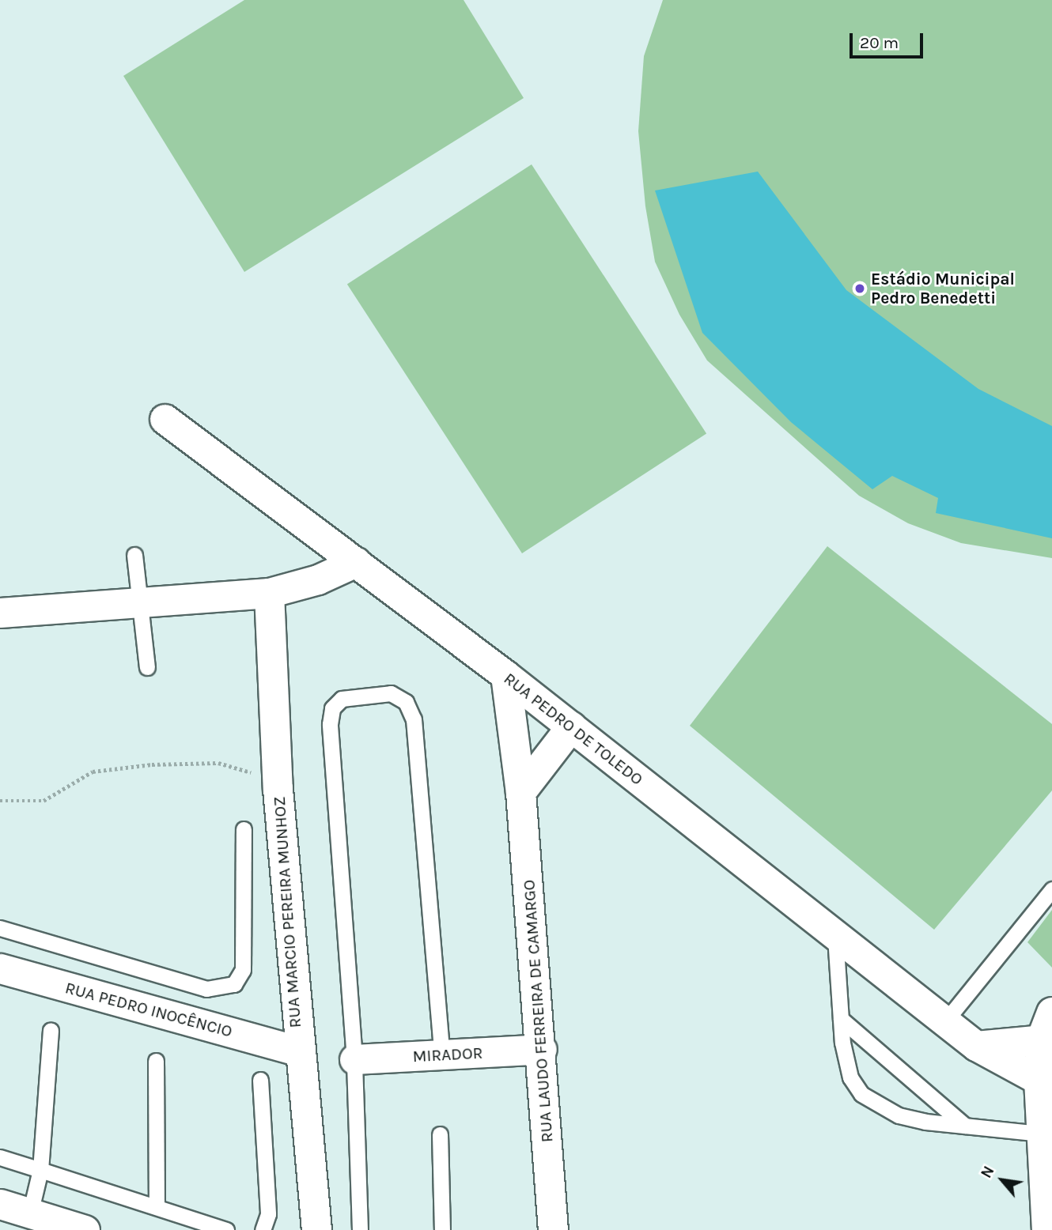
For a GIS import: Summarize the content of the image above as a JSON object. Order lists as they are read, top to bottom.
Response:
{
  "streets": {
    "street": [
      "RUA PEDRO DE TOLEDO",
      "RUA MARCIO PEREIRA MUNHOZ",
      "RUA PEDRO INOCÊNCIO",
      "RUA LAUDO FERREIRA DE CAMARGO",
      "MIRADOR"
    ]
  },
  "crossings": [
    ["RUA PEDRO DE TOLEDO", "RUA LAUDO FERREIRA DE CAMARGO"],
    ["RUA MARCIO PEREIRA MUNHOZ", "RUA PEDRO INOCÊNCIO"],
    ["RUA LAUDO FERREIRA DE CAMARGO", "MIRADOR"]
  ],
  "places": ["Estádio Municipal Pedro Benedetti"],
  "scale_bar": "20 m",
  "north": "top left"
}
